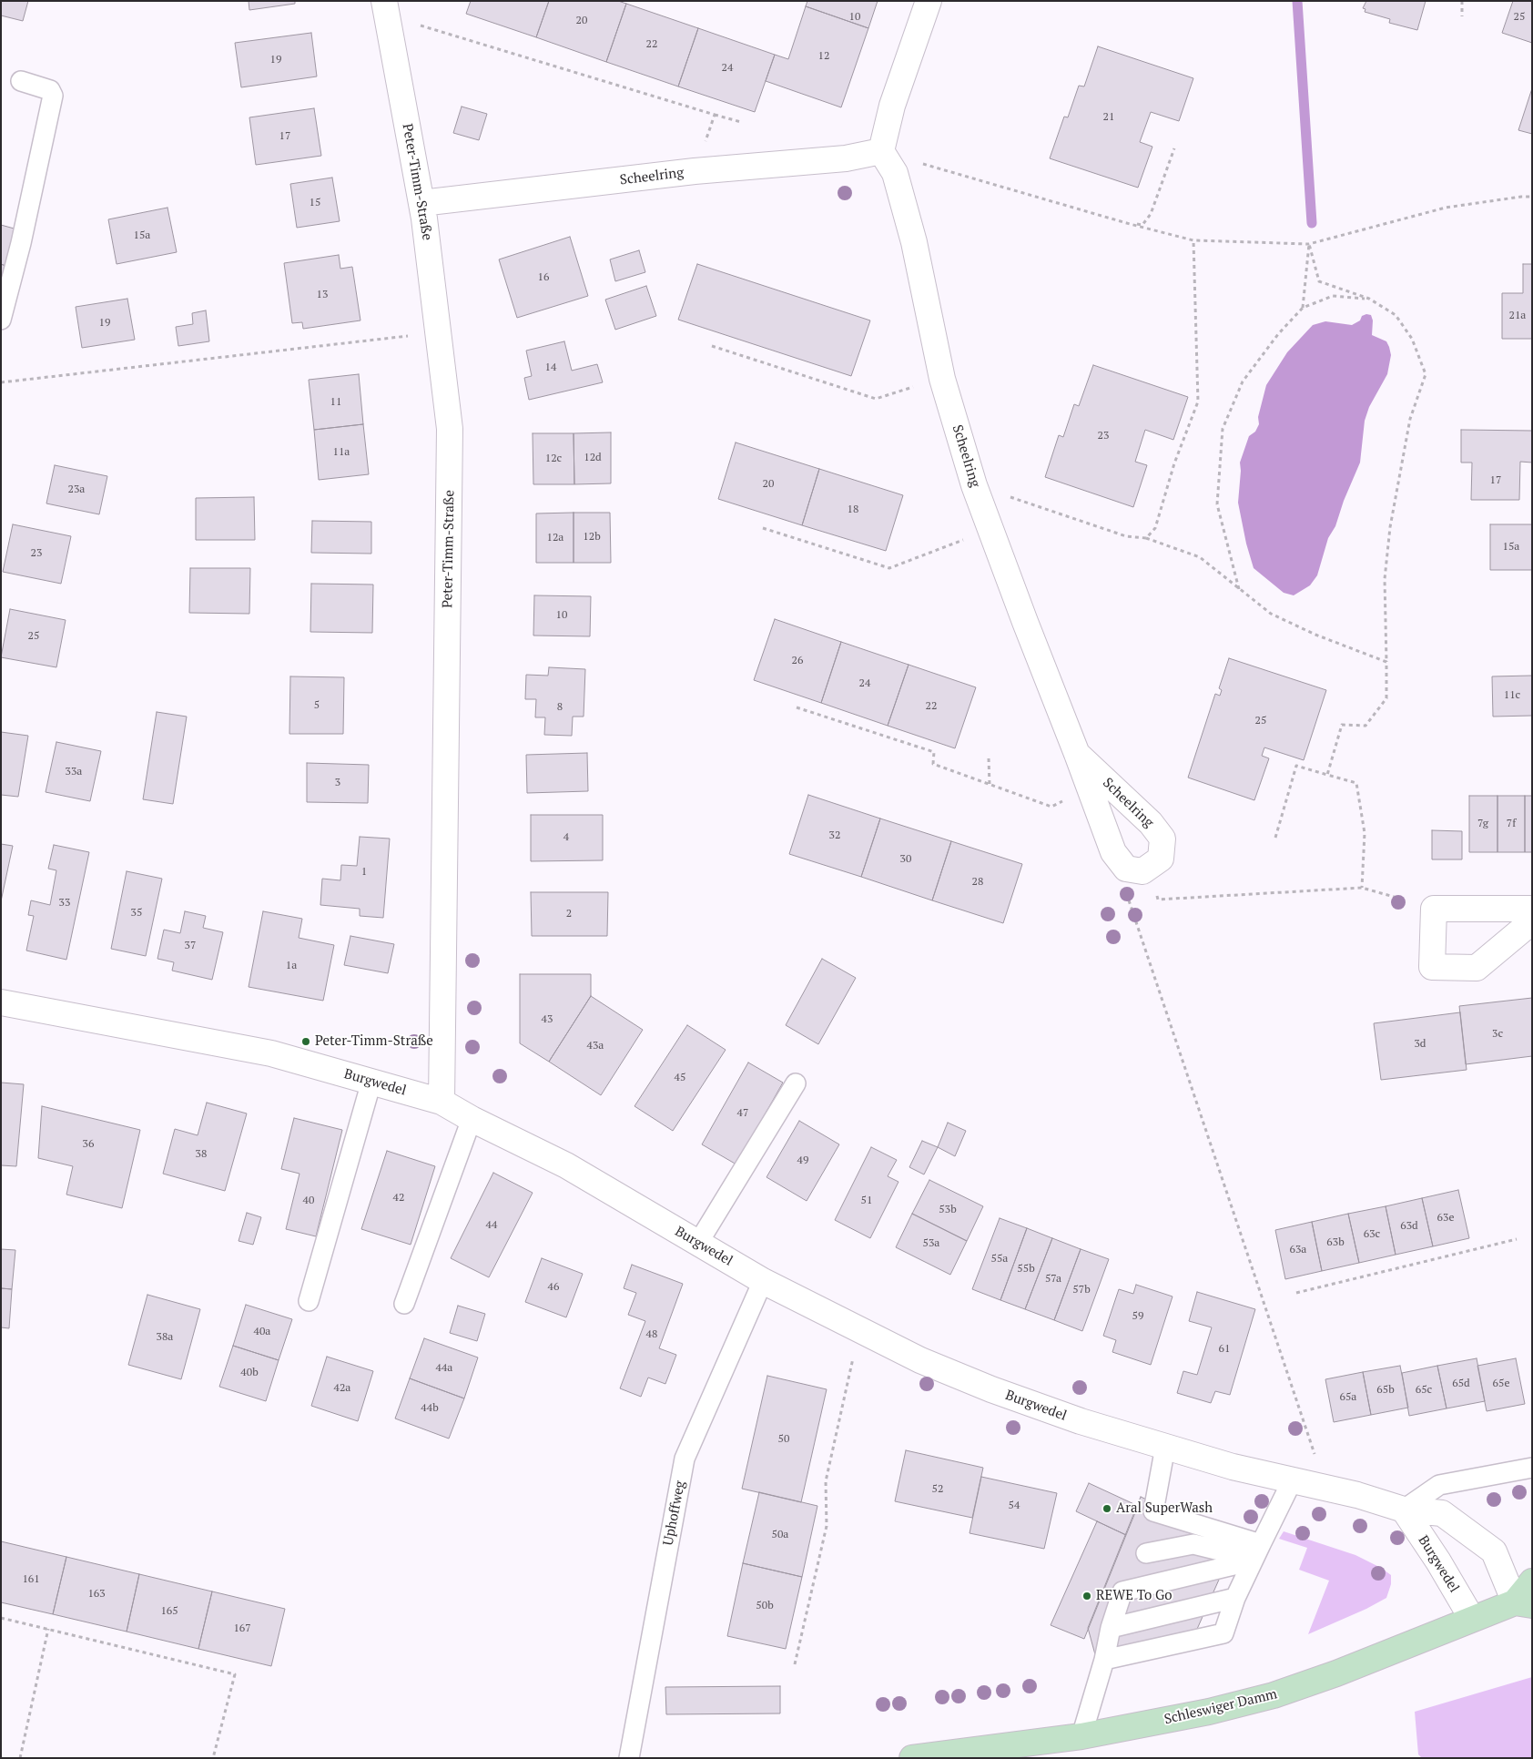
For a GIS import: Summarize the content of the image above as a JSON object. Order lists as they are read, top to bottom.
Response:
{
  "streets": {
    "main road": ["Schleswiger Damm"],
    "street": ["Scheelring", "Peter-Timm-Straße", "Burgwedel"],
    "lane": ["Uphoffweg"]
  },
  "crossings": [
    ["Scheelring", "Peter-Timm-Straße"],
    ["Peter-Timm-Straße", "Burgwedel"],
    ["Burgwedel", "Uphoffweg"],
    ["Burgwedel", "Schleswiger Damm"]
  ],
  "places": ["Peter-Timm-Straße", "Aral SuperWash", "REWE To Go"],
  "house_numbers": [
    "10",
    "25",
    "20",
    "22",
    "12",
    "19",
    "24",
    "21",
    "17",
    "15",
    "15a",
    "16",
    "13",
    "21a",
    "19",
    "14",
    "11",
    "23",
    "11a",
    "12d",
    "12c",
    "17",
    "20",
    "23a",
    "18",
    "12b",
    "12a",
    "15a",
    "23",
    "10",
    "25",
    "26",
    "24",
    "11c",
    "5",
    "22",
    "8",
    "25",
    "33a",
    "3",
    "7g",
    "7f",
    "32",
    "4",
    "30",
    "1",
    "28",
    "33",
    "35",
    "2",
    "37",
    "1a",
    "43",
    "3c",
    "3d",
    "43a",
    "45",
    "47",
    "36",
    "38",
    "49",
    "42",
    "40",
    "51",
    "53b",
    "63e",
    "44",
    "63d",
    "63c",
    "63b",
    "53a",
    "63a",
    "55a",
    "55b",
    "57a",
    "46",
    "57b",
    "59",
    "40a",
    "48",
    "38a",
    "61",
    "44a",
    "40b",
    "65d",
    "65e",
    "42a",
    "65b",
    "65c",
    "65a",
    "44b",
    "50",
    "52",
    "54",
    "50a",
    "161",
    "163",
    "50b",
    "165",
    "167"
  ]
}
